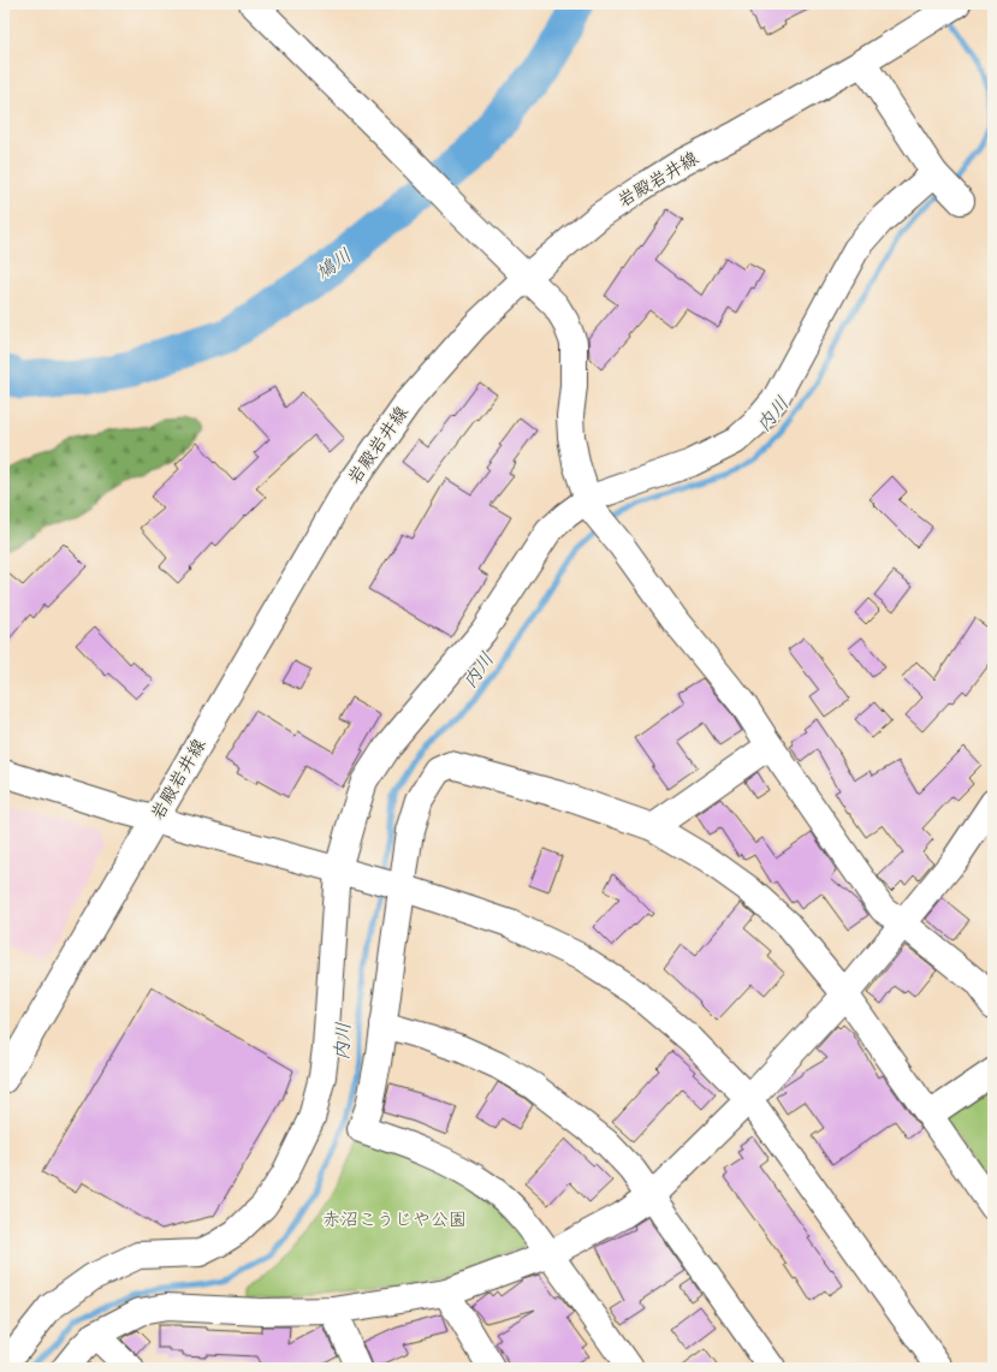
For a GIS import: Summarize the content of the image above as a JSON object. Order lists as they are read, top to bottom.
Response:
{
  "streets": {
    "street": ["岩殿岩井線"]
  },
  "water": ["鳩川", "内川"],
  "parks": ["赤沼こうじや公園"]
}
